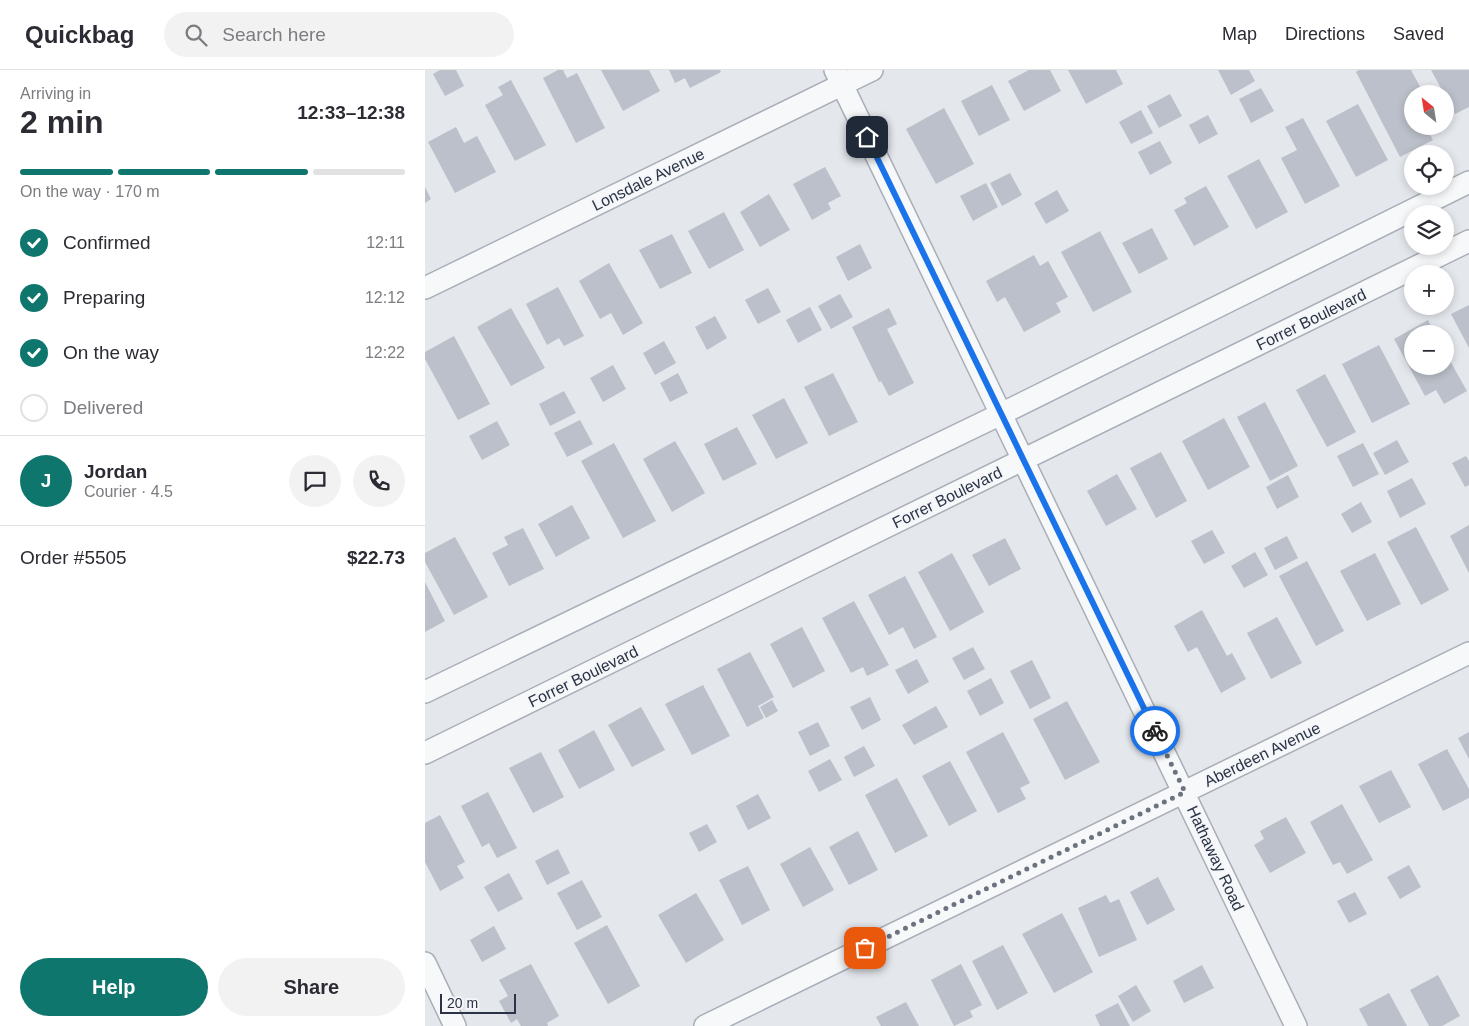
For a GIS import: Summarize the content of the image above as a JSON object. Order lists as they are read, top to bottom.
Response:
{
  "streets": {
    "street": [
      "Lonsdale Avenue",
      "Forrer Boulevard",
      "Aberdeen Avenue",
      "Hathaway Road"
    ]
  },
  "crossings": [
    ["Lonsdale Avenue", "Hathaway Road"],
    ["Forrer Boulevard", "Hathaway Road"],
    ["Aberdeen Avenue", "Hathaway Road"]
  ],
  "scale_bar": "20 m",
  "north": "top left",
  "page": {
    "header": "Quickbag",
    "search": "Search here",
    "nav": ["Map", "Directions", "Saved"],
    "heading": ["2 min", "Arriving in", "12:33–12:38"],
    "panel": [
      "Jordan",
      "Courier · 4.5",
      "Order #5505",
      "$22.73"
    ],
    "map_buttons": ["+", "−"],
    "bar": "On the way · 170 m",
    "list": [
      ["Confirmed", "12:11"],
      ["Preparing", "12:12"],
      ["On the way", "12:22"],
      "Delivered"
    ],
    "round": "J",
    "buttons": ["Help", "Share"],
    "scale": "20 m"
  }
}
